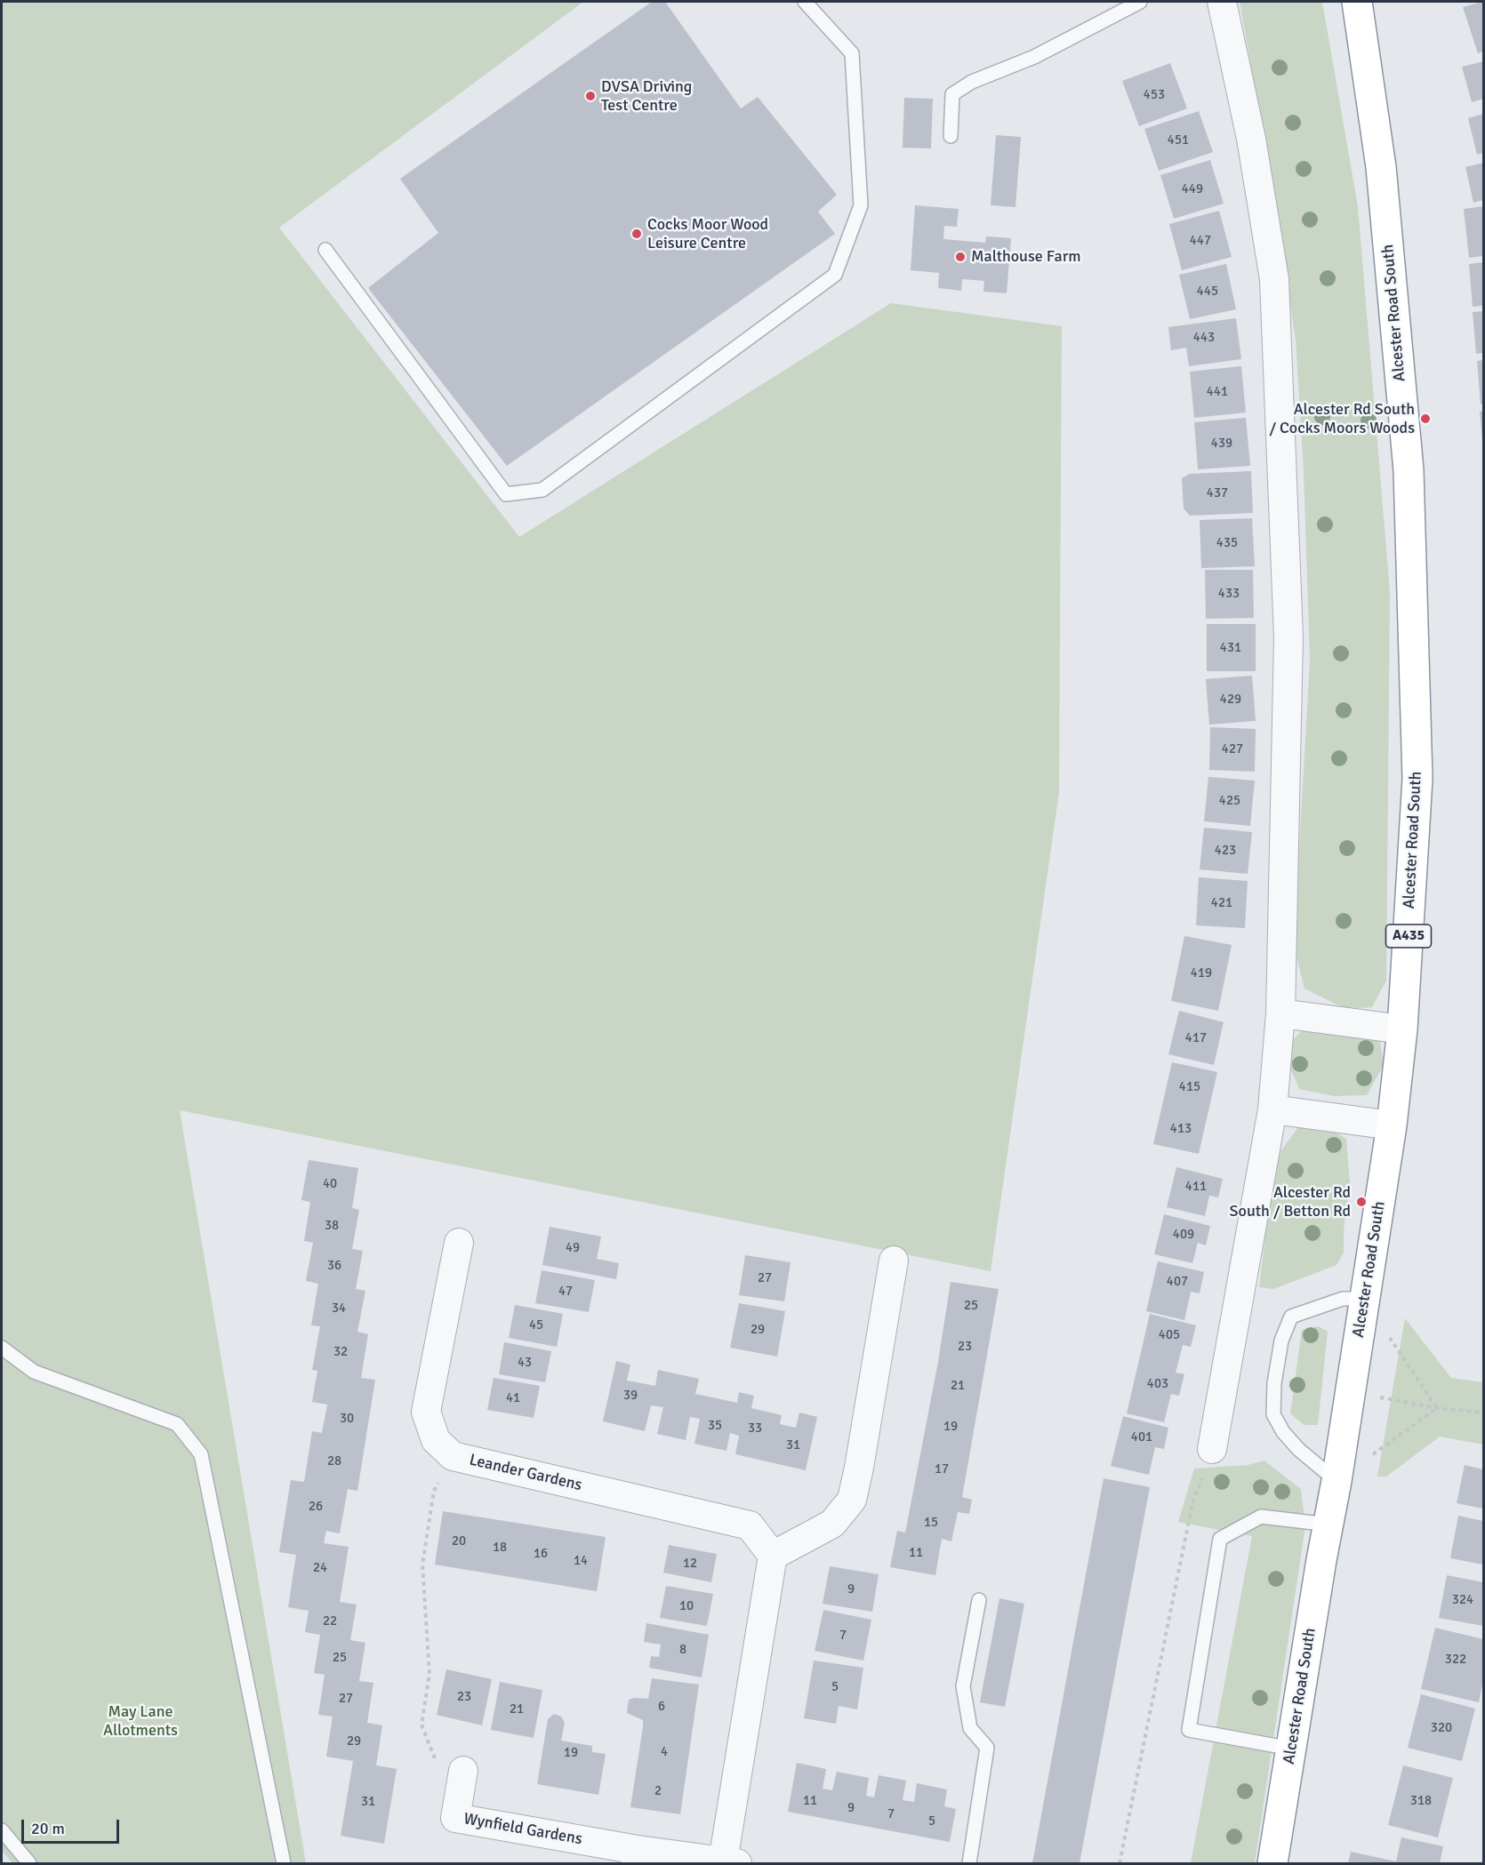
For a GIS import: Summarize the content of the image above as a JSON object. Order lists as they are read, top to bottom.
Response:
{
  "streets": {
    "highway": ["Alcester Road South", "A435"],
    "street": ["Leander Gardens", "Wynfield Gardens"]
  },
  "parks": ["May Lane Allotments"],
  "places": [
    "DVSA Driving Test Centre",
    "Cocks Moor Wood Leisure Centre",
    "Malthouse Farm",
    "Alcester Rd South / Cocks Moors Woods",
    "Alcester Rd South / Betton Rd"
  ],
  "house_numbers": [
    "453",
    "451",
    "449",
    "447",
    "445",
    "443",
    "441",
    "439",
    "437",
    "435",
    "433",
    "431",
    "429",
    "427",
    "425",
    "423",
    "421",
    "419",
    "417",
    "415",
    "413",
    "40",
    "411",
    "38",
    "409",
    "49",
    "36",
    "27",
    "407",
    "47",
    "25",
    "34",
    "45",
    "29",
    "405",
    "23",
    "32",
    "43",
    "403",
    "21",
    "39",
    "41",
    "30",
    "35",
    "19",
    "33",
    "401",
    "31",
    "28",
    "17",
    "26",
    "15",
    "20",
    "18",
    "11",
    "16",
    "14",
    "12",
    "24",
    "9",
    "324",
    "10",
    "22",
    "7",
    "8",
    "25",
    "322",
    "5",
    "23",
    "27",
    "6",
    "21",
    "320",
    "29",
    "4",
    "19",
    "2",
    "11",
    "318",
    "31",
    "9",
    "7",
    "5"
  ],
  "scale_bar": "20 m"
}
